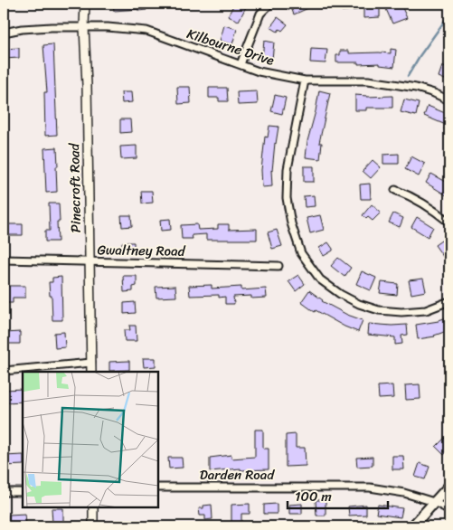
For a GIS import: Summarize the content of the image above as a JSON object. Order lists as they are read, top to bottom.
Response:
{
  "streets": {
    "street": [
      "Kilbourne Drive",
      "Pinecroft Road",
      "Gwaltney Road",
      "Darden Road"
    ]
  },
  "crossings": [
    ["Kilbourne Drive", "Pinecroft Road"],
    ["Pinecroft Road", "Gwaltney Road"]
  ],
  "scale_bar": "100 m"
}
